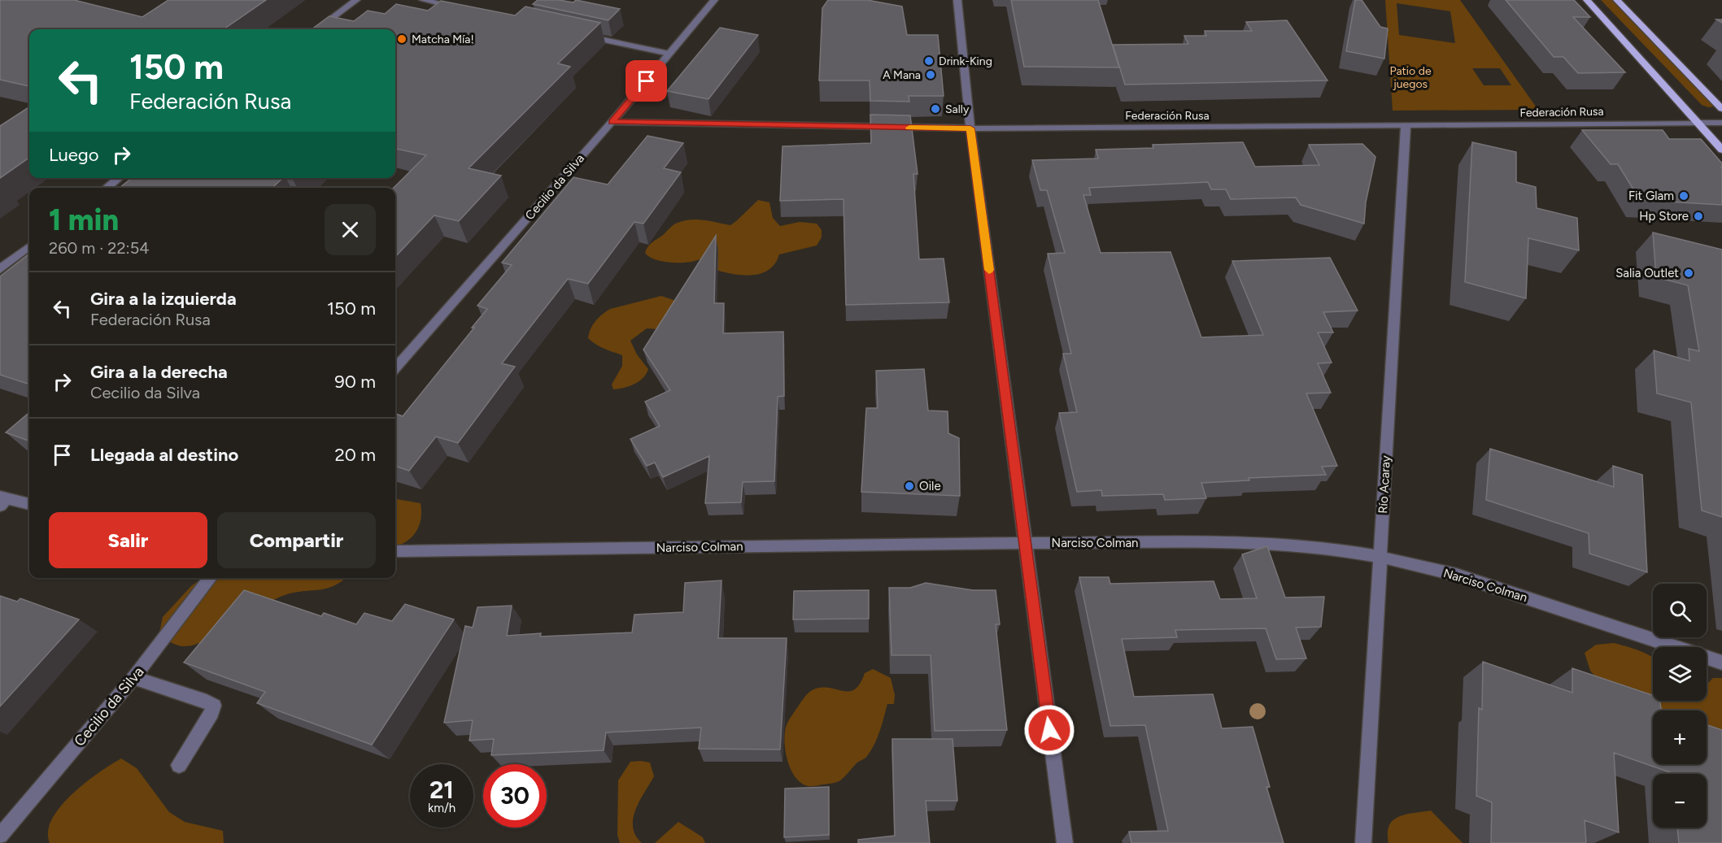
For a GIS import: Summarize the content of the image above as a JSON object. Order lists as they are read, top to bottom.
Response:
{
  "streets": {
    "street": [
      "Federación Rusa",
      "Cecilio da Silva",
      "Río Acaray",
      "Narciso Colman"
    ]
  },
  "crossings": [
    ["Federación Rusa", "Cecilio da Silva"],
    ["Federación Rusa", "Río Acaray"],
    ["Río Acaray", "Narciso Colman"]
  ],
  "parks": ["Patio de juegos"],
  "places": [
    "Matcha Mía!",
    "Drink-King",
    "A Mana",
    "Sally",
    "Fit Glam",
    "Hp Store",
    "Salia Outlet",
    "Oile"
  ],
  "page": {
    "turn": ["150 m", "Federación Rusa"],
    "then": "Luego",
    "heading": ["1 min", "260 m · 22:54"],
    "list": [
      {
        "name": "Gira a la izquierda",
        "note": "Federación Rusa",
        "value": "150 m"
      },
      {
        "name": "Gira a la derecha",
        "note": "Cecilio da Silva",
        "value": "90 m"
      },
      {
        "name": "Llegada al destino",
        "value": "20 m"
      }
    ],
    "buttons": ["Salir", "Compartir"],
    "map_buttons": ["+", "−"],
    "speed": "21 km/h",
    "limit": "30"
  }
}
